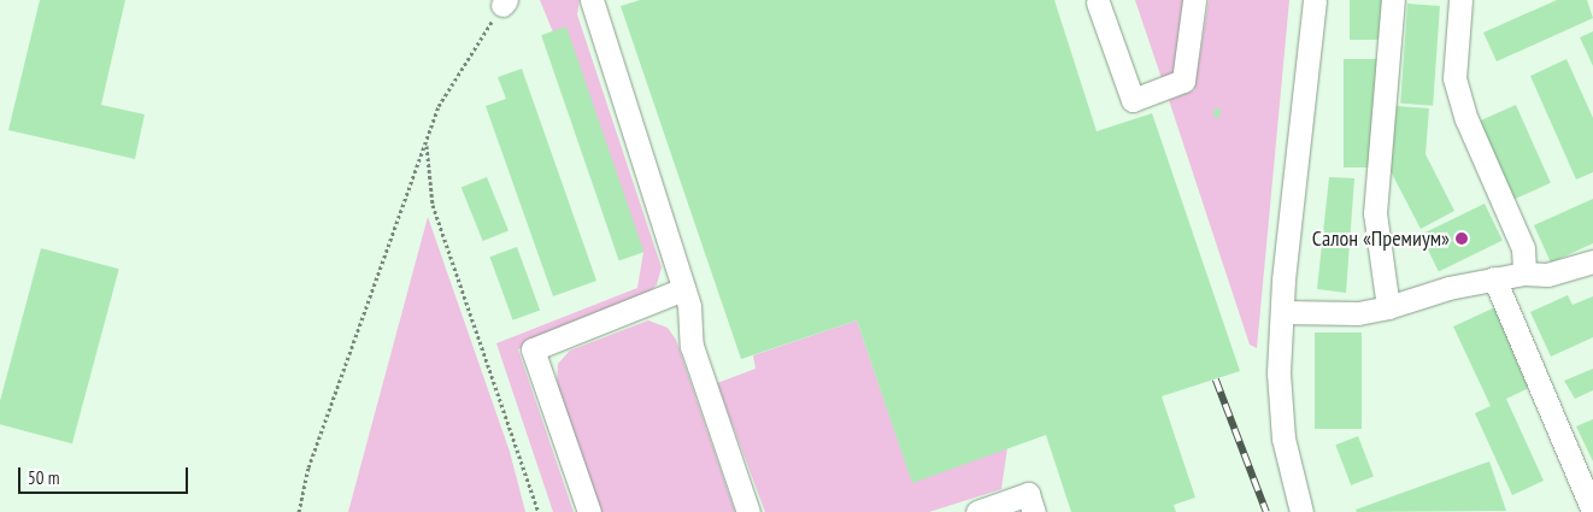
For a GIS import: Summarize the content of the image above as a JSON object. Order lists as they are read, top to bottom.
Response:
{
  "places": ["Салон «Премиум»"],
  "scale_bar": "50 m"
}
